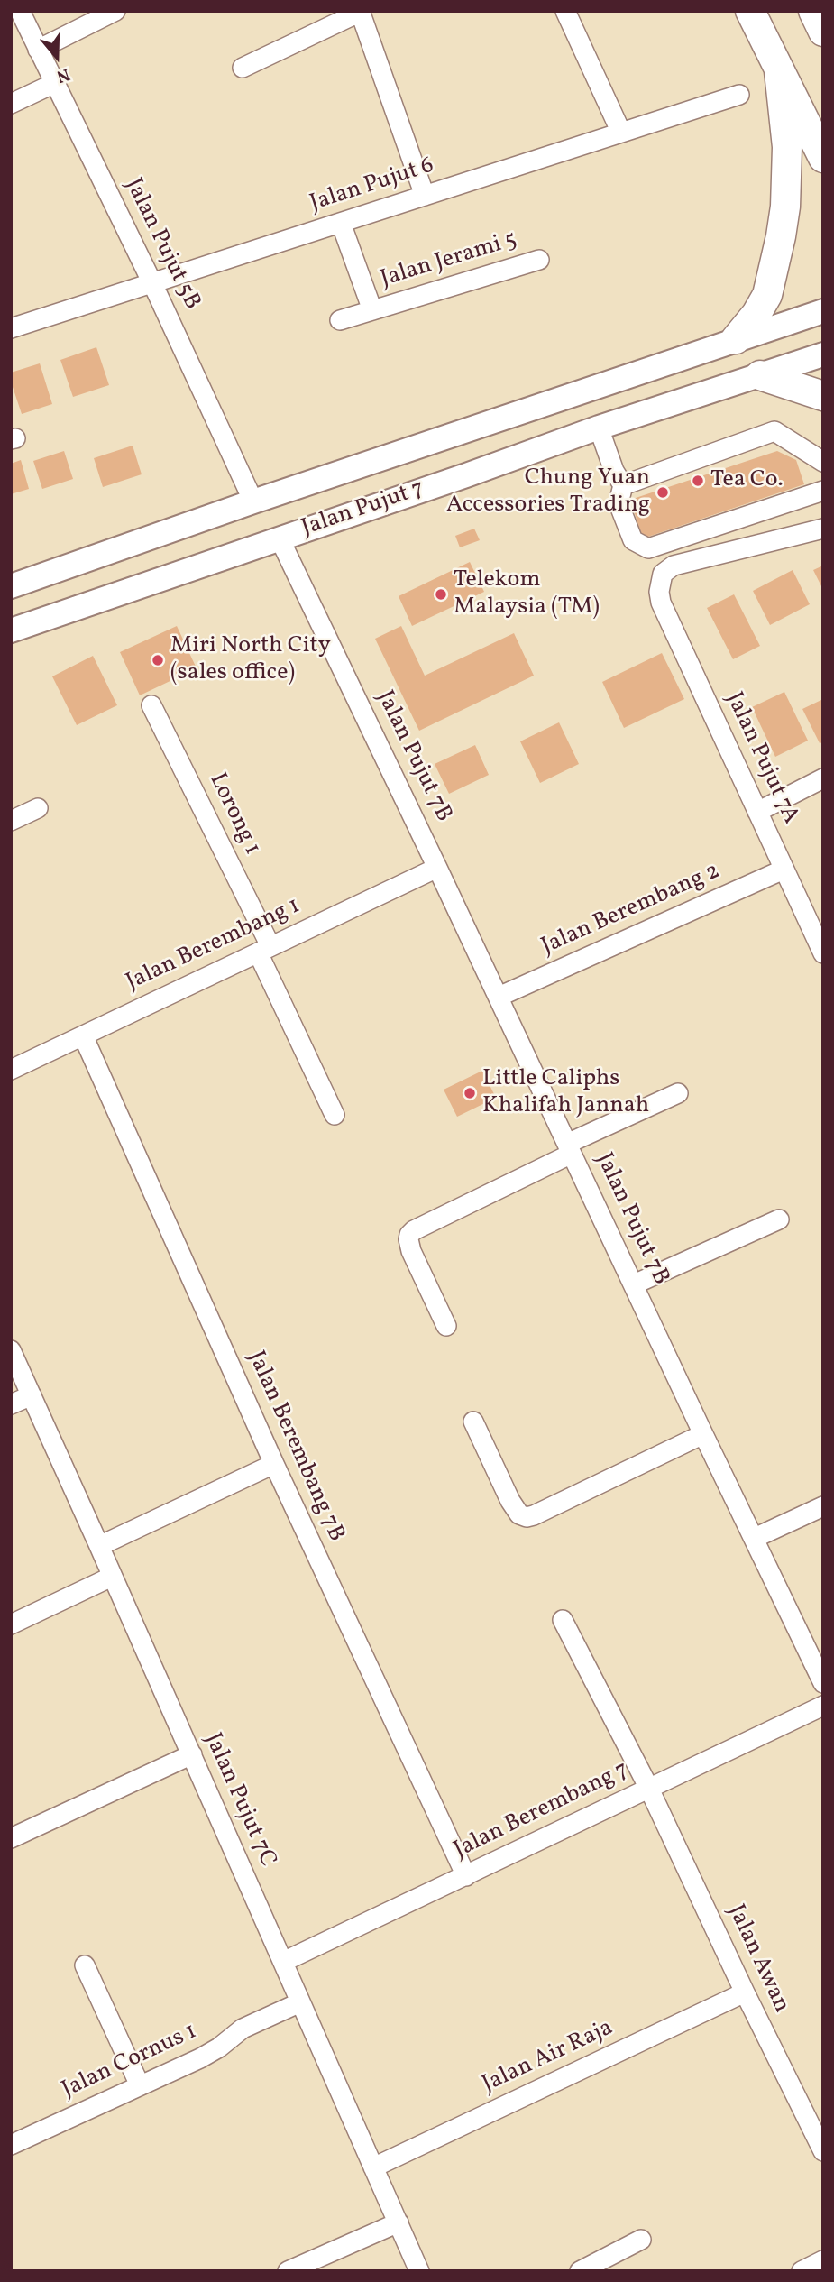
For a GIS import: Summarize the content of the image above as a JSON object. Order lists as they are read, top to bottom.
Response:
{
  "streets": {
    "main road": ["Jalan Pujut 7"],
    "street": [
      "Jalan Pujut 6",
      "Jalan Pujut 5B",
      "Jalan Jerami 5",
      "Jalan Pujut 7B",
      "Jalan Pujut 7A",
      "Lorong 1",
      "Jalan Berembang 2",
      "Jalan Berembang 1",
      "Jalan Berembang 7B",
      "Jalan Pujut 7C",
      "Jalan Berembang 7",
      "Jalan Awan",
      "Jalan Air Raja",
      "Jalan Cornus 1"
    ]
  },
  "crossings": [
    ["Jalan Pujut 6", "Jalan Pujut 5B"],
    ["Jalan Pujut 6", "Jalan Jerami 5"],
    ["Jalan Pujut 5B", "Jalan Pujut 7"],
    ["Jalan Pujut 7", "Jalan Pujut 7B"],
    ["Jalan Pujut 7B", "Jalan Berembang 2"],
    ["Jalan Pujut 7B", "Jalan Berembang 1"],
    ["Jalan Pujut 7A", "Jalan Berembang 2"],
    ["Lorong 1", "Jalan Berembang 1"],
    ["Jalan Berembang 1", "Jalan Berembang 7B"],
    ["Jalan Berembang 7B", "Jalan Berembang 7"],
    ["Jalan Pujut 7C", "Jalan Berembang 7"],
    ["Jalan Pujut 7C", "Jalan Air Raja"],
    ["Jalan Pujut 7C", "Jalan Cornus 1"],
    ["Jalan Berembang 7", "Jalan Awan"],
    ["Jalan Awan", "Jalan Air Raja"]
  ],
  "places": [
    "Tea Co.",
    "Chung Yuan Accessories Trading",
    "Telekom Malaysia (TM)",
    "Miri North City (sales office)",
    "Little Caliphs Khalifah Jannah"
  ],
  "north": "bottom"
}
